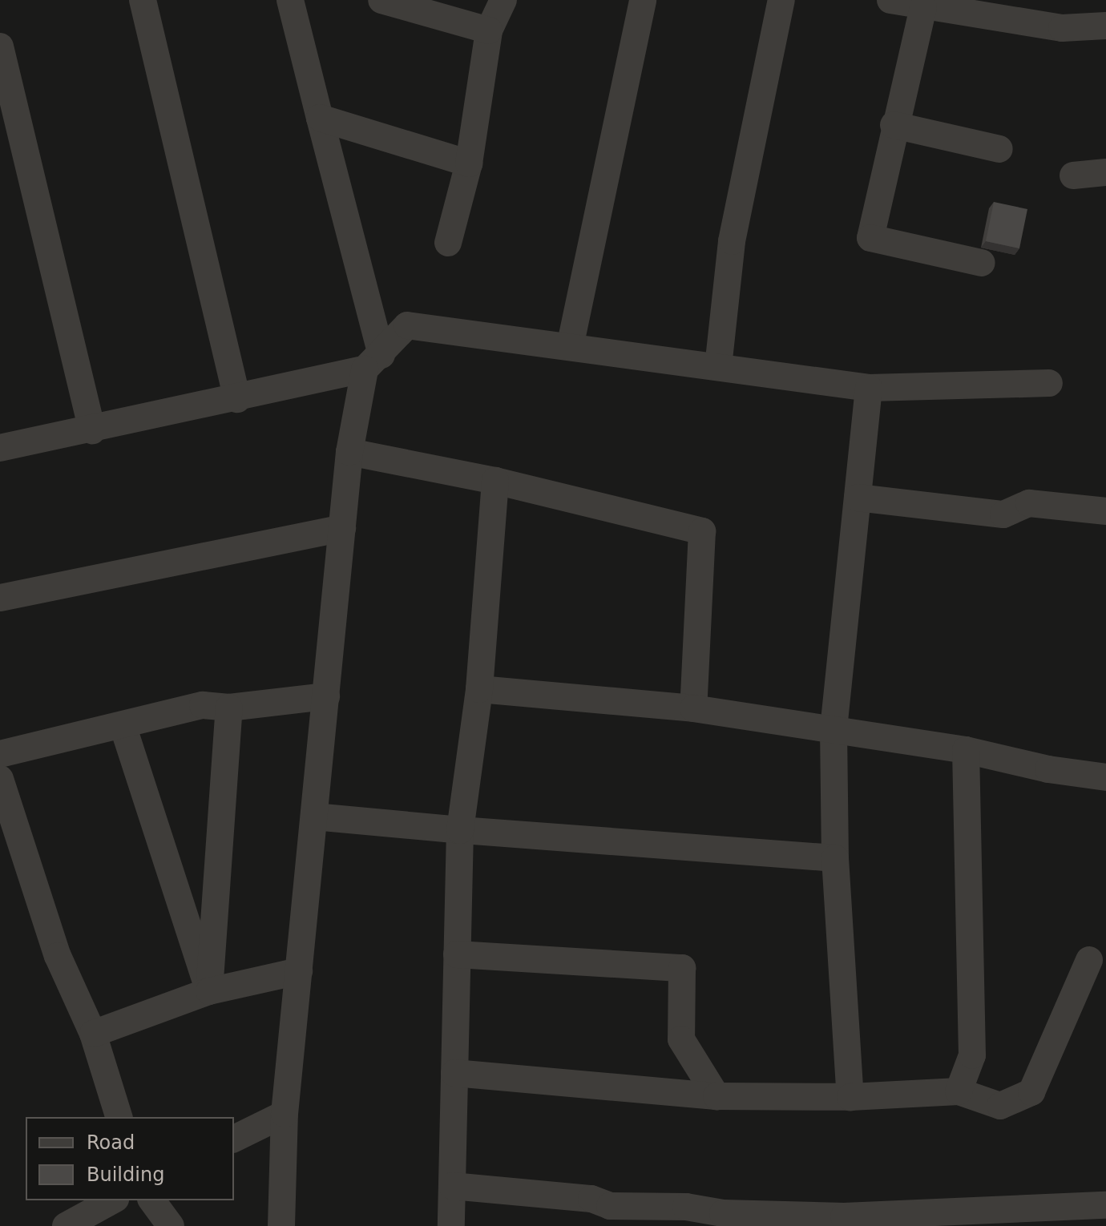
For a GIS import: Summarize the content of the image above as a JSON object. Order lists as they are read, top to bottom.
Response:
{
  "legend": ["Road", "Building"]
}
